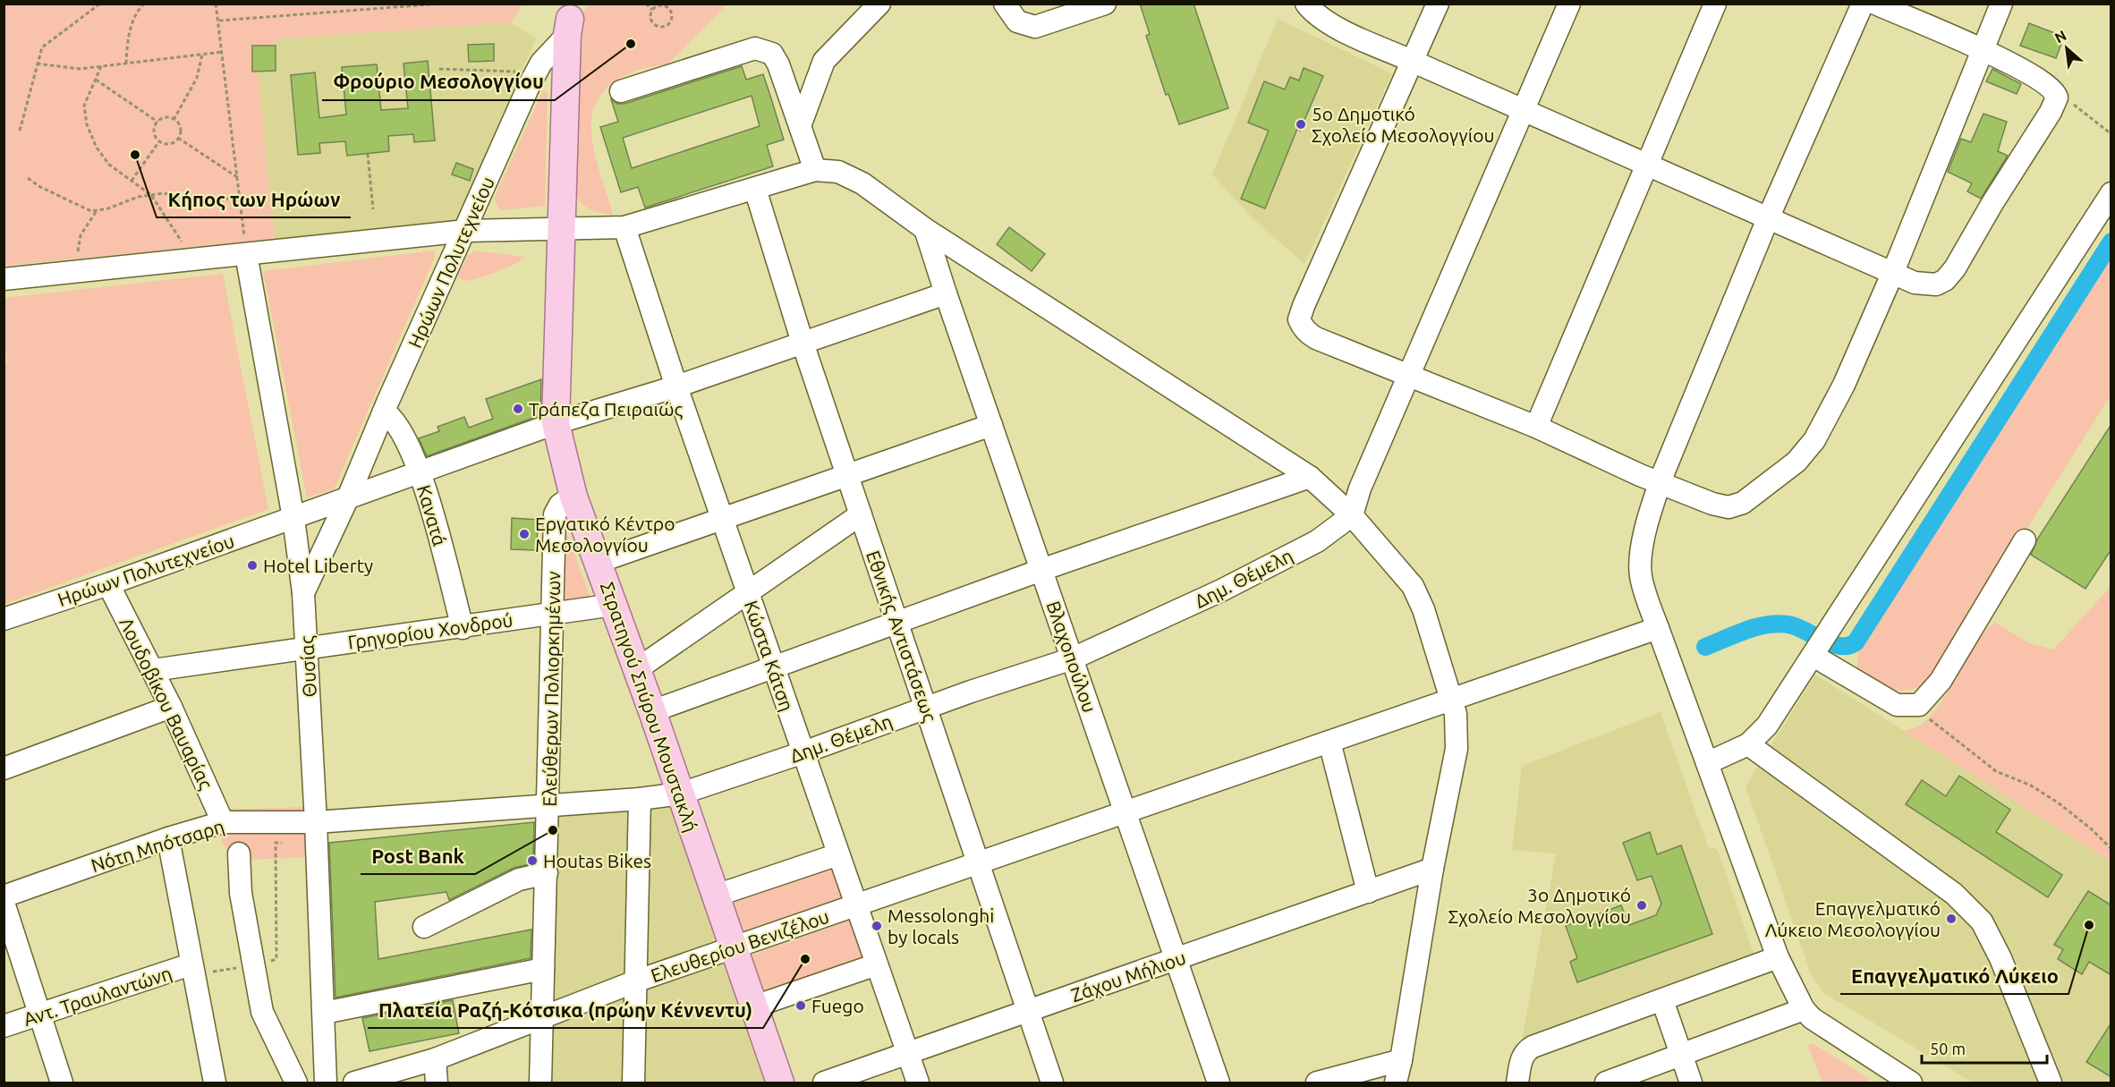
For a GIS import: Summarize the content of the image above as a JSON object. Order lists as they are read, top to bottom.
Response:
{
  "streets": {
    "main road": ["Στρατηγού Σπύρου Μουστακλή"],
    "street": [
      "Ηρώων Πολυτεχνείου",
      "Κανατά",
      "Δημ. Θέμελη",
      "Γρηγορίου Χονδρού",
      "Εθνικής Αντιστάσεως",
      "Κώστα Κάτση",
      "Βλαχοπούλου",
      "Θυσίας",
      "Ελεύθερων Πολιορκημένων",
      "Λουδοβίκου Βαυαρίας",
      "Νότη Μπότσαρη",
      "Ελευθερίου Βενιζέλου",
      "Ζάχου Μήλιου",
      "Αντ. Τραυλαντώνη"
    ]
  },
  "crossings": [
    ["Ηρώων Πολυτεχνείου", "Κανατά"],
    ["Ηρώων Πολυτεχνείου", "Εθνικής Αντιστάσεως"],
    ["Ηρώων Πολυτεχνείου", "Κώστα Κάτση"],
    ["Ηρώων Πολυτεχνείου", "Βλαχοπούλου"],
    ["Ηρώων Πολυτεχνείου", "Θυσίας"],
    ["Ηρώων Πολυτεχνείου", "Λουδοβίκου Βαυαρίας"],
    ["Ηρώων Πολυτεχνείου", "Στρατηγού Σπύρου Μουστακλή"],
    ["Κανατά", "Γρηγορίου Χονδρού"],
    ["Δημ. Θέμελη", "Εθνικής Αντιστάσεως"],
    ["Δημ. Θέμελη", "Κώστα Κάτση"],
    ["Δημ. Θέμελη", "Βλαχοπούλου"],
    ["Δημ. Θέμελη", "Ελεύθερων Πολιορκημένων"],
    ["Δημ. Θέμελη", "Στρατηγού Σπύρου Μουστακλή"],
    ["Δημ. Θέμελη", "Νότη Μπότσαρη"],
    ["Γρηγορίου Χονδρού", "Θυσίας"],
    ["Γρηγορίου Χονδρού", "Ελεύθερων Πολιορκημένων"],
    ["Γρηγορίου Χονδρού", "Λουδοβίκου Βαυαρίας"],
    ["Γρηγορίου Χονδρού", "Στρατηγού Σπύρου Μουστακλή"],
    ["Εθνικής Αντιστάσεως", "Ελευθερίου Βενιζέλου"],
    ["Εθνικής Αντιστάσεως", "Ζάχου Μήλιου"],
    ["Κώστα Κάτση", "Ελευθερίου Βενιζέλου"],
    ["Κώστα Κάτση", "Ζάχου Μήλιου"],
    ["Βλαχοπούλου", "Ελευθερίου Βενιζέλου"],
    ["Βλαχοπούλου", "Ζάχου Μήλιου"],
    ["Θυσίας", "Νότη Μπότσαρη"],
    ["Ελεύθερων Πολιορκημένων", "Στρατηγού Σπύρου Μουστακλή"],
    ["Ελεύθερων Πολιορκημένων", "Νότη Μπότσαρη"],
    ["Ελεύθερων Πολιορκημένων", "Ελευθερίου Βενιζέλου"],
    ["Λουδοβίκου Βαυαρίας", "Νότη Μπότσαρη"],
    ["Στρατηγού Σπύρου Μουστακλή", "Ελευθερίου Βενιζέλου"]
  ],
  "places": [
    "Φρούριο Μεσολογγίου",
    "5ο Δημοτικό Σχολείο Μεσολογγίου",
    "Κήπος των Ηρώων",
    "Τράπεζα Πειραιώς",
    "Eργατικό Κέντρο Μεσολογγίου",
    "Hotel Liberty",
    "Post Bank",
    "Houtas Bikes",
    "3ο Δημοτικό Σχολείο Μεσολογγίου",
    "Επαγγελματικό Λύκειο Μεσολογγίου",
    "Επαγγελματικό Λύκειο",
    "Messolonghi by locals",
    "Πλατεία Ραζή-Κότσικα (πρώην Κέννεντυ)",
    "Fuego"
  ],
  "scale_bar": "50 m",
  "north": "top left"
}
